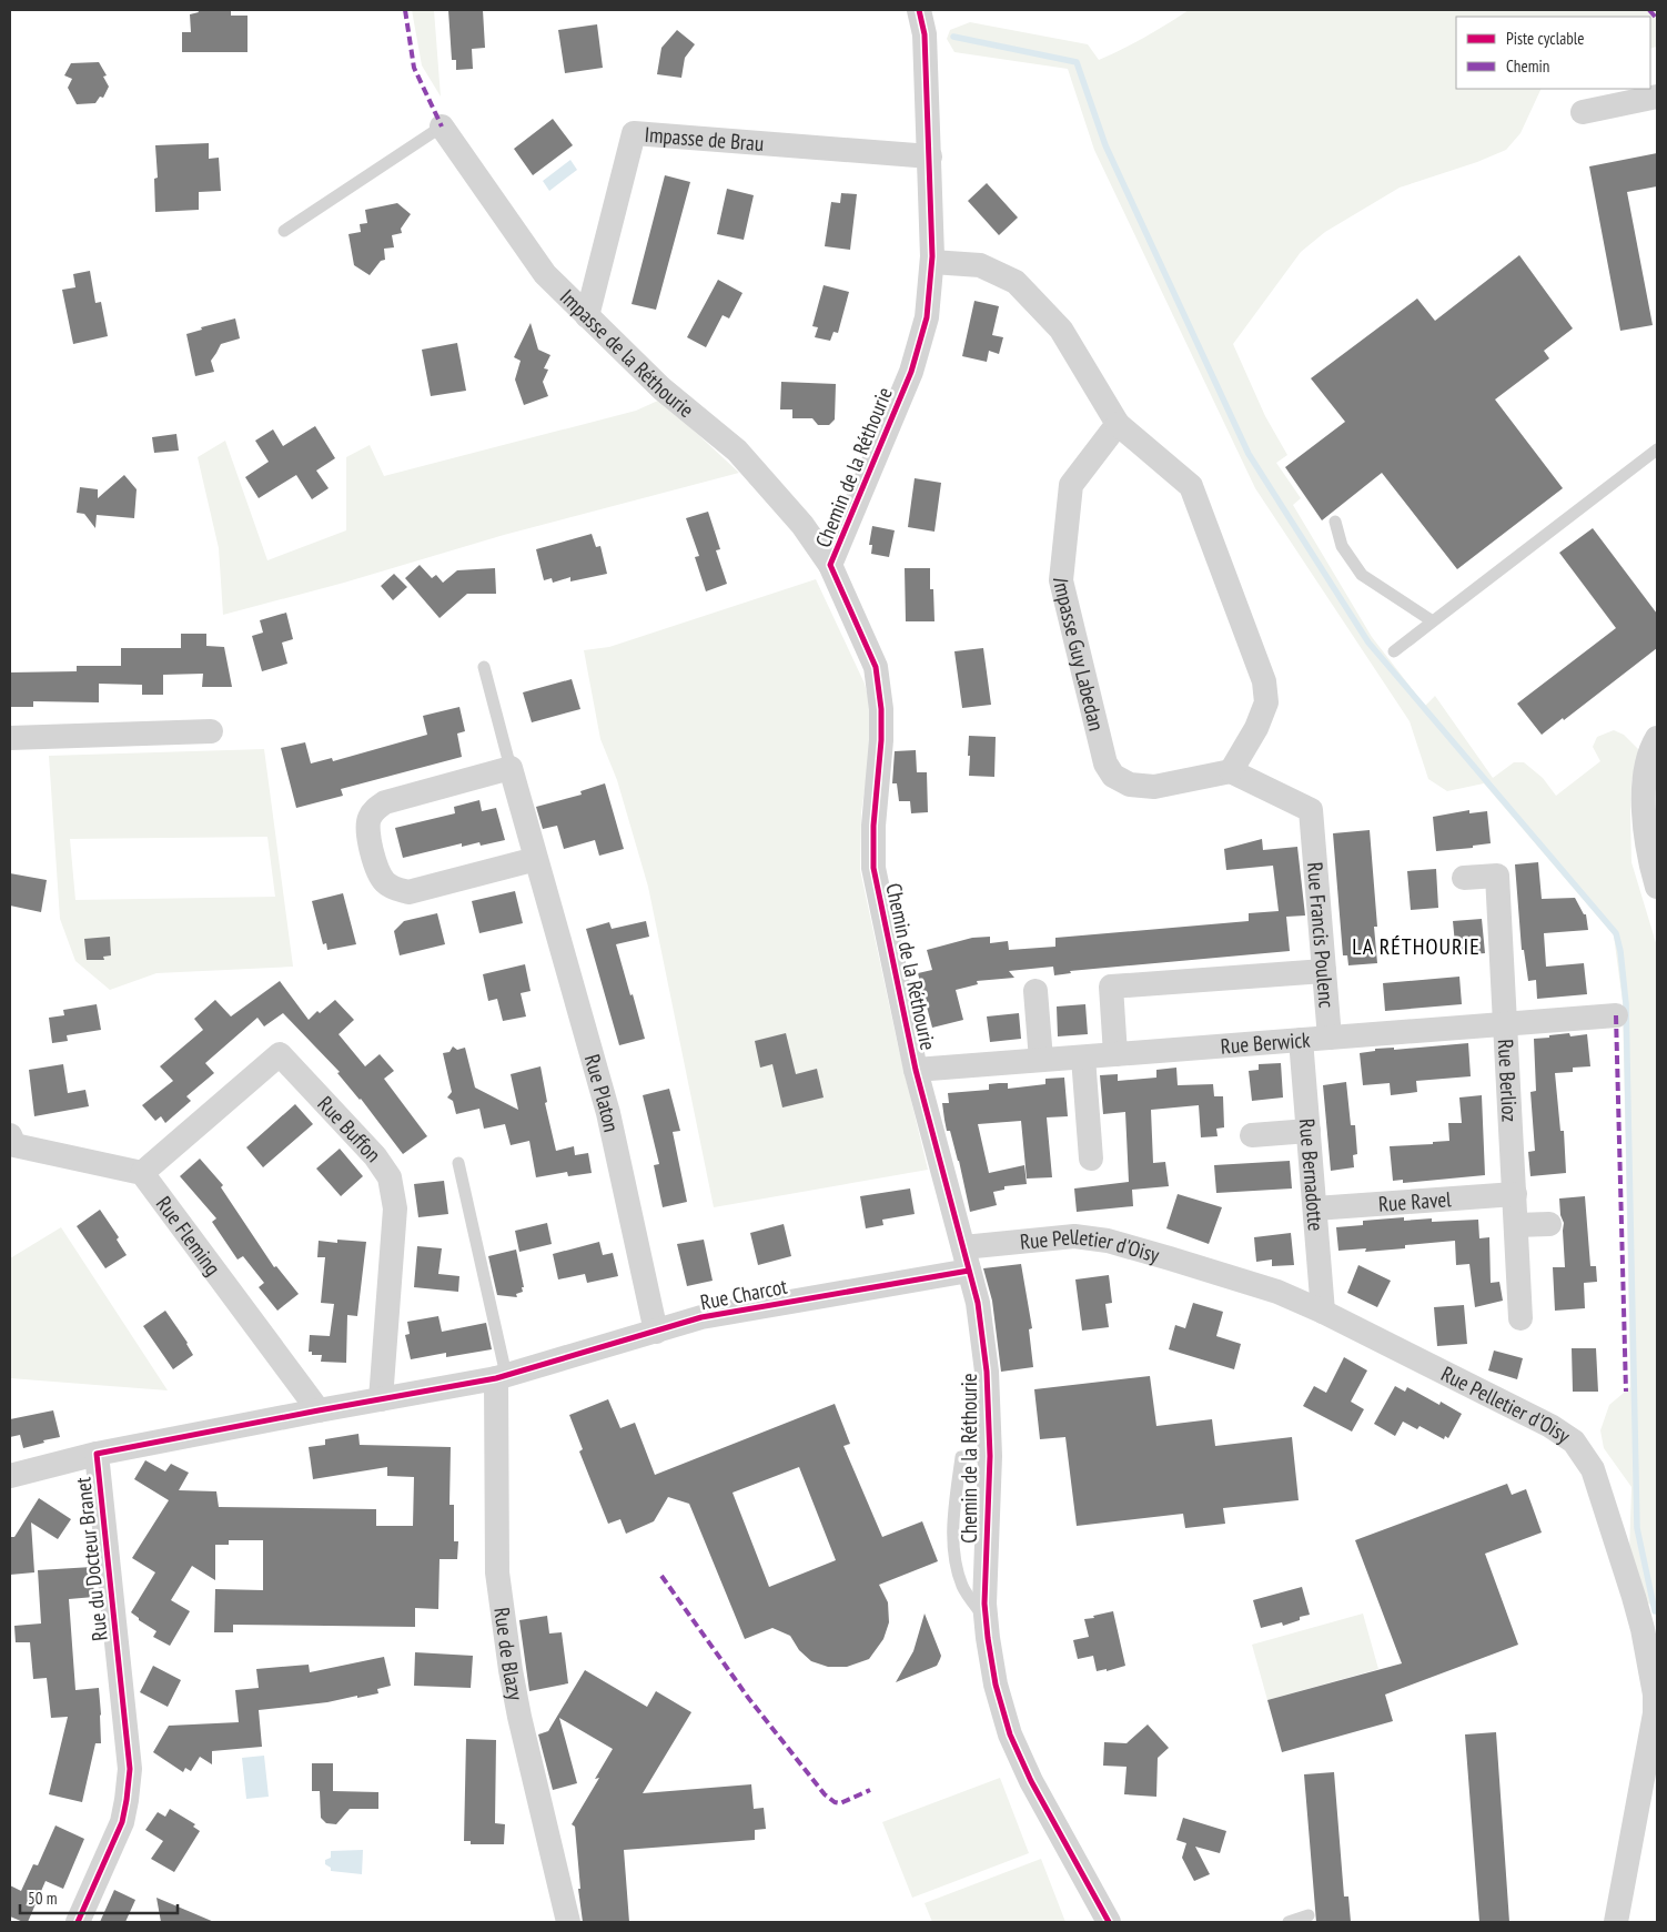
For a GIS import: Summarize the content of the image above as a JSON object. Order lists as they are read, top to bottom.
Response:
{
  "streets": {
    "street": [
      "Impasse de Brau",
      "Impasse de la Réthourie",
      "Chemin de la Réthourie",
      "Impasse Guy Labedan",
      "Rue Francis Poulenc",
      "Rue Berwick",
      "Rue Berlioz",
      "Rue Platon",
      "Rue Buffon",
      "Rue Bernadotte",
      "Rue Ravel",
      "Rue Fleming",
      "Rue Pelletier d'Oisy",
      "Rue Charcot",
      "Rue du Docteur Branet",
      "Rue de Blazy"
    ]
  },
  "crossings": [
    ["Impasse de Brau", "Impasse de la Réthourie"],
    ["Impasse de Brau", "Chemin de la Réthourie"],
    ["Impasse de la Réthourie", "Chemin de la Réthourie"],
    ["Chemin de la Réthourie", "Rue Berwick"],
    ["Chemin de la Réthourie", "Rue Pelletier d'Oisy"],
    ["Chemin de la Réthourie", "Rue Charcot"],
    ["Impasse Guy Labedan", "Rue Francis Poulenc"],
    ["Rue Francis Poulenc", "Rue Berwick"],
    ["Rue Berwick", "Rue Berlioz"],
    ["Rue Berwick", "Rue Bernadotte"],
    ["Rue Berlioz", "Rue Ravel"],
    ["Rue Platon", "Rue Charcot"],
    ["Rue Buffon", "Rue Fleming"],
    ["Rue Buffon", "Rue du Docteur Branet"],
    ["Rue Bernadotte", "Rue Ravel"],
    ["Rue Bernadotte", "Rue Pelletier d'Oisy"],
    ["Rue Fleming", "Rue du Docteur Branet"],
    ["Rue Pelletier d'Oisy", "Rue Charcot"],
    ["Rue Charcot", "Rue du Docteur Branet"],
    ["Rue Charcot", "Rue de Blazy"],
    ["Rue du Docteur Branet", "Rue de Blazy"]
  ],
  "districts": ["LA RÉTHOURIE"],
  "legend": ["Piste cyclable", "Chemin"],
  "scale_bar": "50 m"
}
